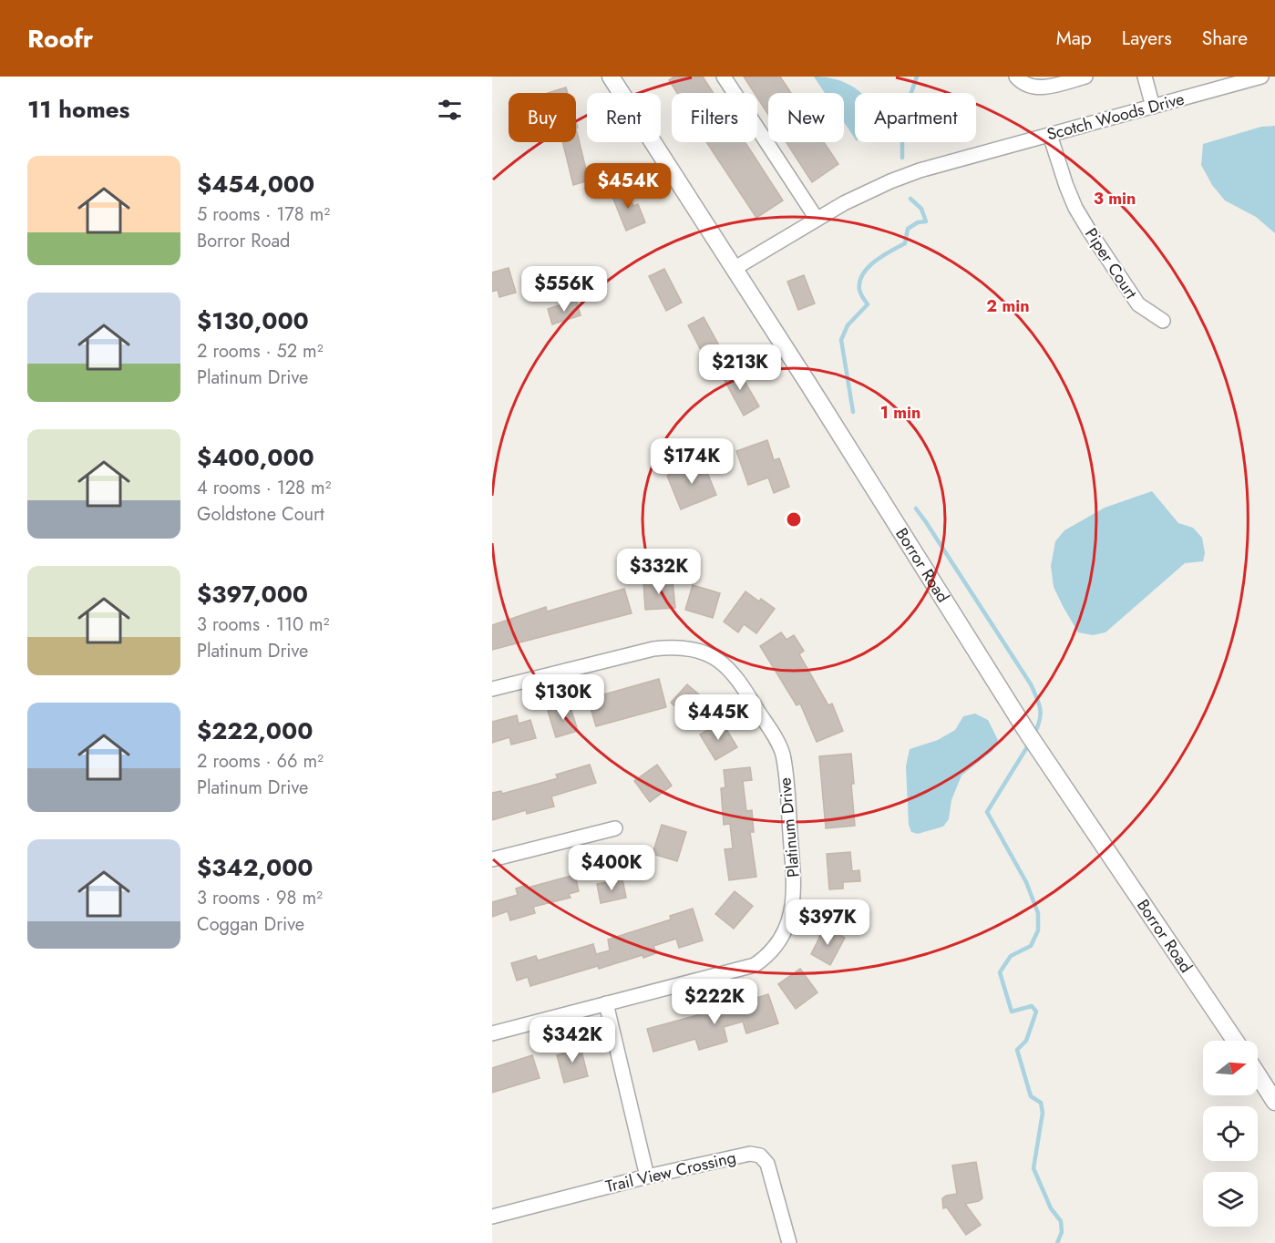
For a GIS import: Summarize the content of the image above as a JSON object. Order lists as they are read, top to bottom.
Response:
{
  "streets": {
    "street": [
      "Scotch Woods Drive",
      "Piper Court",
      "Borror Road",
      "Platinum Drive",
      "Trail View Crossing"
    ]
  },
  "crossings": [
    ["Scotch Woods Drive", "Piper Court"],
    ["Scotch Woods Drive", "Borror Road"]
  ],
  "north": "right",
  "page": {
    "header": "Roofr",
    "nav": ["Map", "Layers", "Share"],
    "heading": "11 homes",
    "chip": [
      "Buy",
      "Rent",
      "Filters",
      "New",
      "Apartment"
    ],
    "list": [
      {
        "name": "$454,000",
        "note": "5 rooms · 178 m² · Borror Road"
      },
      {
        "name": "$130,000",
        "note": "2 rooms · 52 m² · Platinum Drive"
      },
      {
        "name": "$400,000",
        "note": "4 rooms · 128 m² · Goldstone Court"
      },
      {
        "name": "$397,000",
        "note": "3 rooms · 110 m² · Platinum Drive"
      },
      {
        "name": "$222,000",
        "note": "2 rooms · 66 m² · Platinum Drive"
      },
      {
        "name": "$342,000",
        "note": "3 rooms · 98 m² · Coggan Drive"
      }
    ],
    "price": [
      "$454K",
      "$556K",
      "$213K",
      "$174K",
      "$332K",
      "$130K",
      "$445K",
      "$400K",
      "$397K",
      "$222K",
      "$342K"
    ]
  },
  "rings": ["3 min", "2 min", "1 min"]
}
